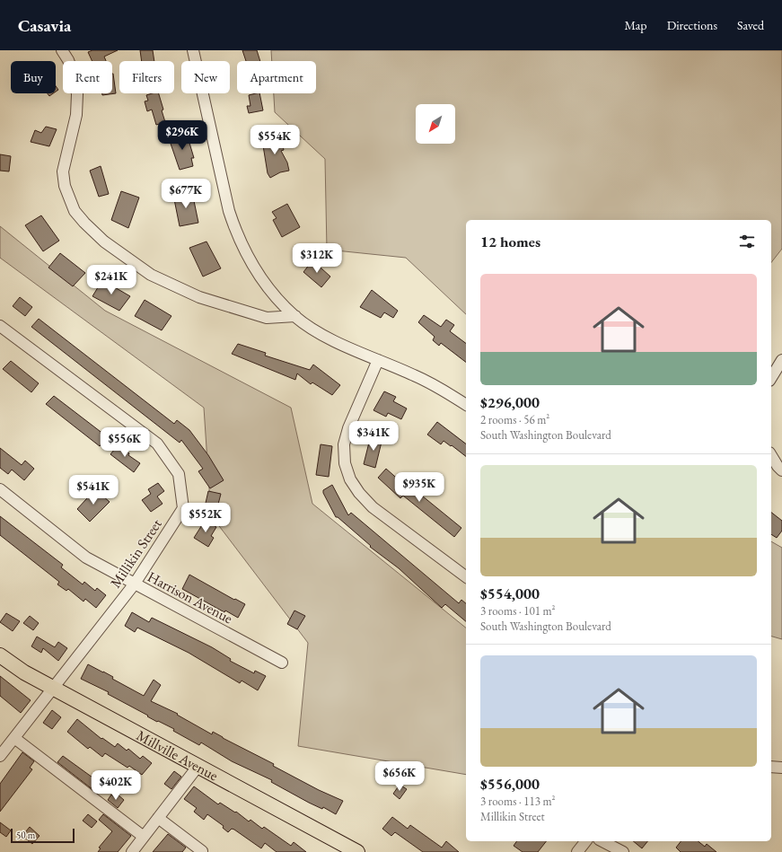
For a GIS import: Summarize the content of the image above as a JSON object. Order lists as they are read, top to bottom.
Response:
{
  "streets": {
    "main road": ["Millville Avenue"],
    "street": ["Millikin Street", "Harrison Avenue"]
  },
  "crossings": [
    ["Millikin Street", "Harrison Avenue"],
    ["Millikin Street", "Millville Avenue"]
  ],
  "scale_bar": "50 m",
  "north": "bottom left",
  "page": {
    "header": "Casavia",
    "nav": ["Map", "Directions", "Saved"],
    "chip": [
      "Buy",
      "Rent",
      "Filters",
      "New",
      "Apartment"
    ],
    "price": [
      "$296K",
      "$554K",
      "$677K",
      "$312K",
      "$241K",
      "$341K",
      "$556K",
      "$935K",
      "$541K",
      "$552K",
      "$656K",
      "$402K"
    ],
    "heading": "12 homes",
    "list": [
      {
        "name": "$296,000",
        "note": "2 rooms · 56 m² · South Washington Boulevard"
      },
      {
        "name": "$554,000",
        "note": "3 rooms · 101 m² · South Washington Boulevard"
      },
      {
        "name": "$556,000",
        "note": "3 rooms · 113 m² · Millikin Street"
      }
    ],
    "scale": "50 m"
  }
}
